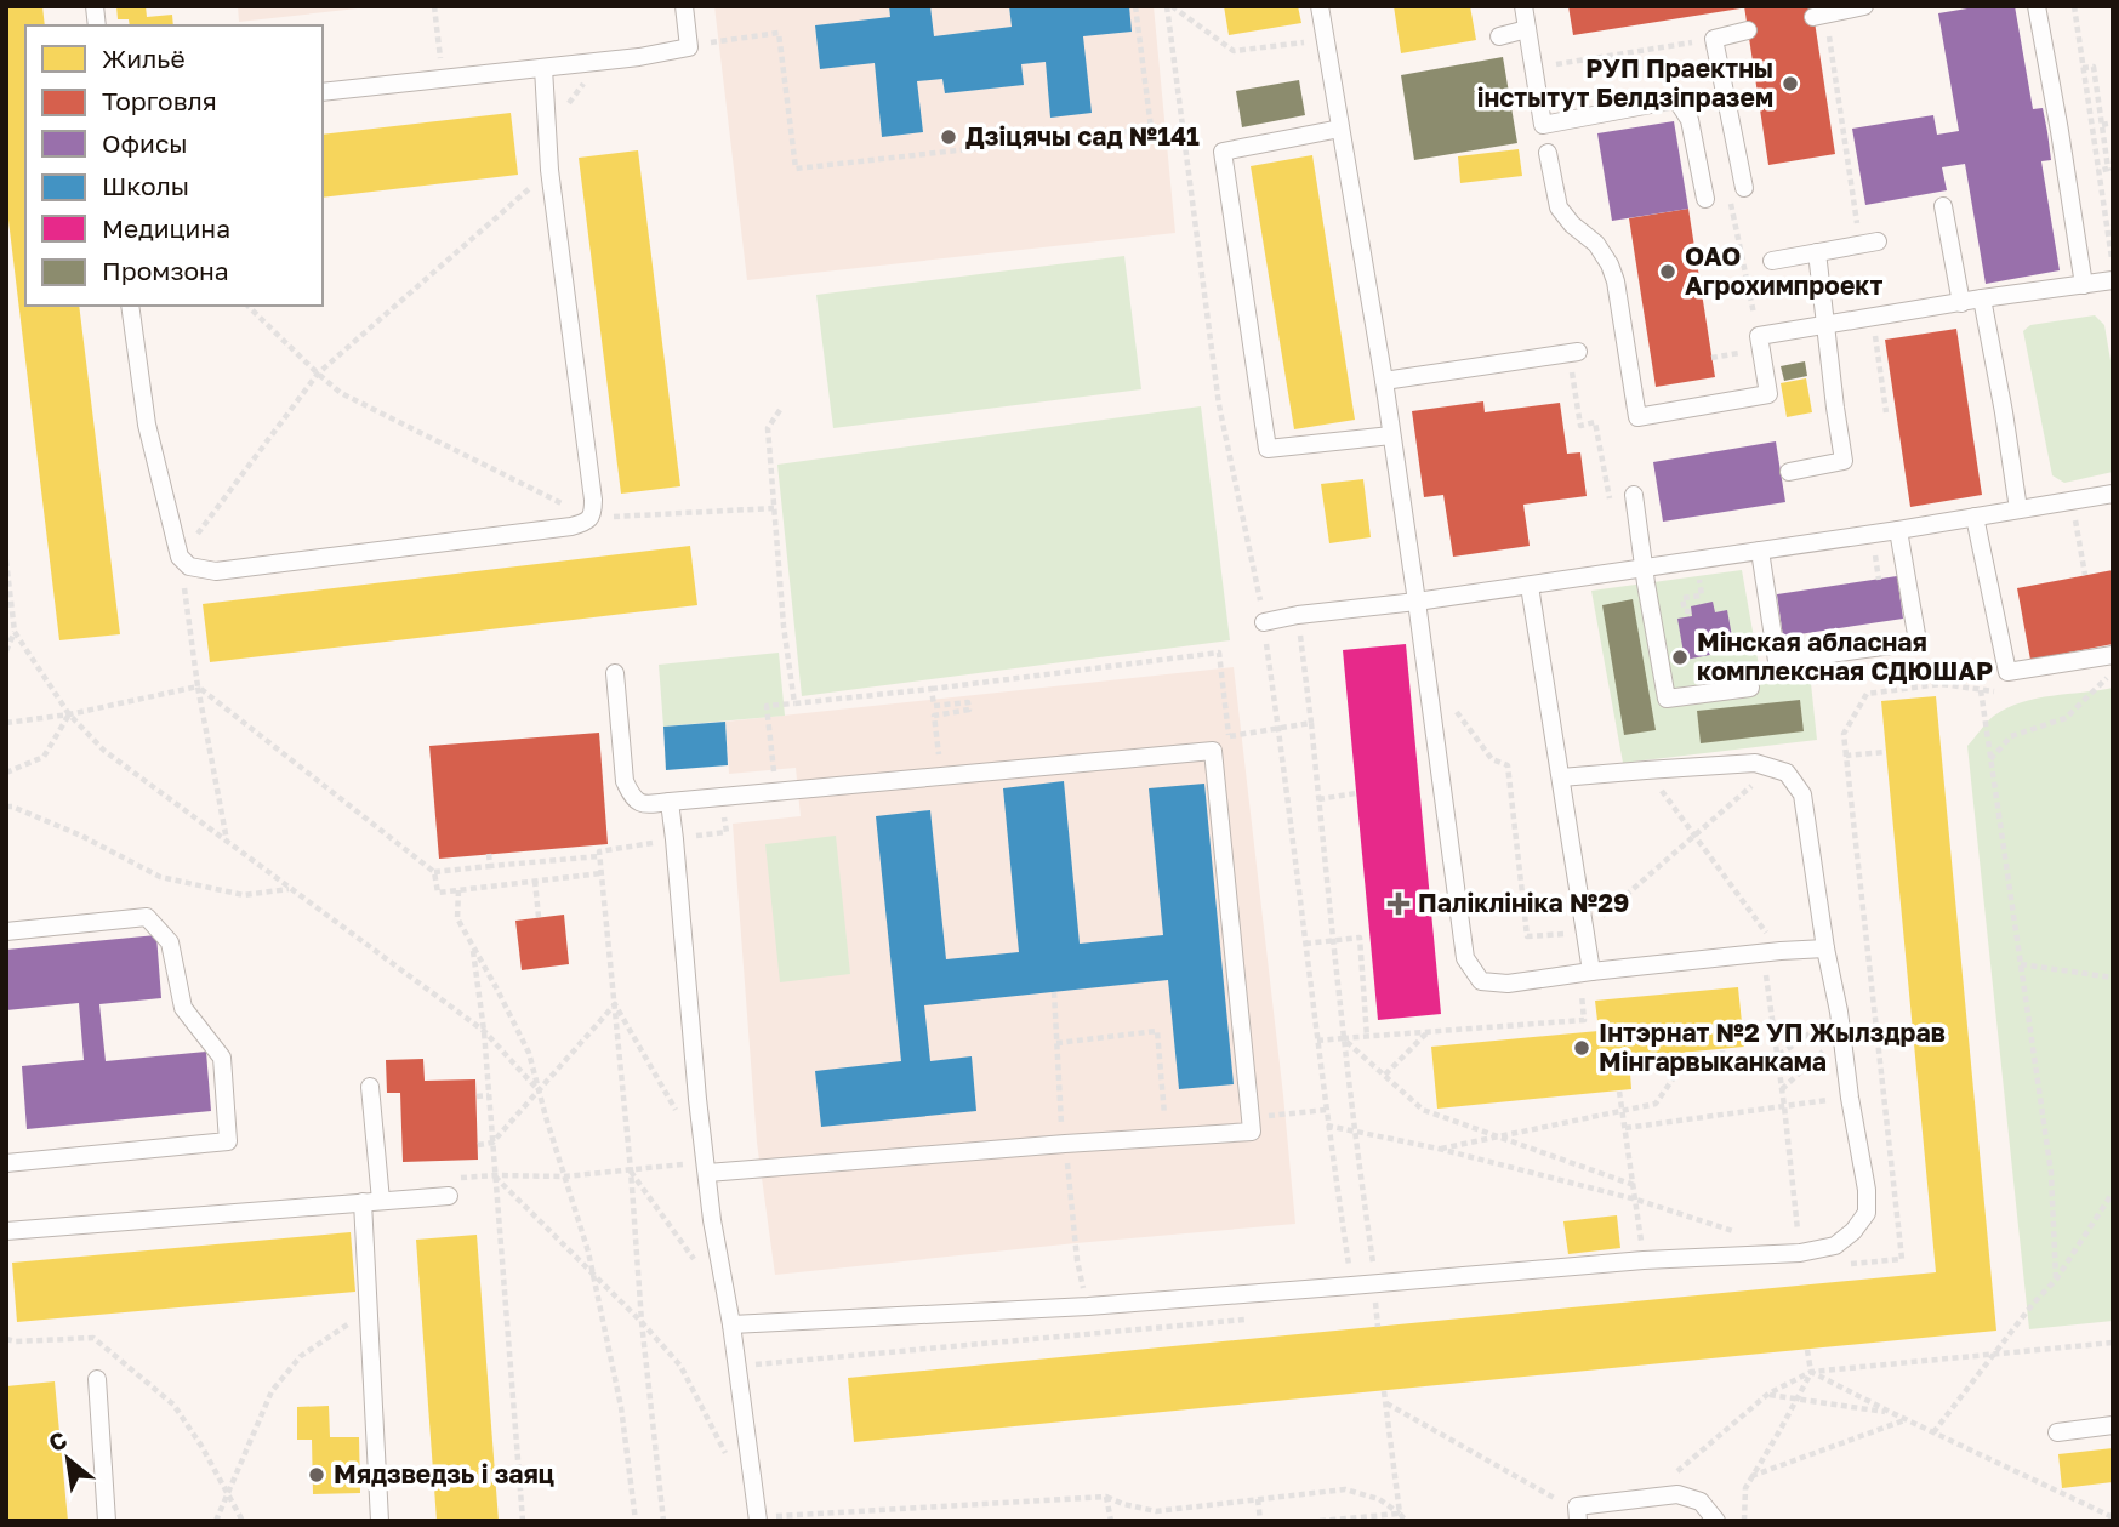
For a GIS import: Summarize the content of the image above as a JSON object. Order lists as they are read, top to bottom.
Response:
{
  "places": {
    "other": [
      "РУП Праектны інстытут Белдзіпразем",
      "Дзіцячы сад №141",
      "ОАО Агрохимпроект",
      "Мінская абласная комплексная СДЮШАР",
      "Інтэрнат №2 УП Жылздрав Мінгарвыканкама",
      "Мядзведзь і заяц"
    ],
    "health": ["Паліклініка №29"]
  },
  "legend": [
    "Жильё",
    "Торговля",
    "Офисы",
    "Школы",
    "Медицина",
    "Промзона"
  ],
  "north": "top left"
}
